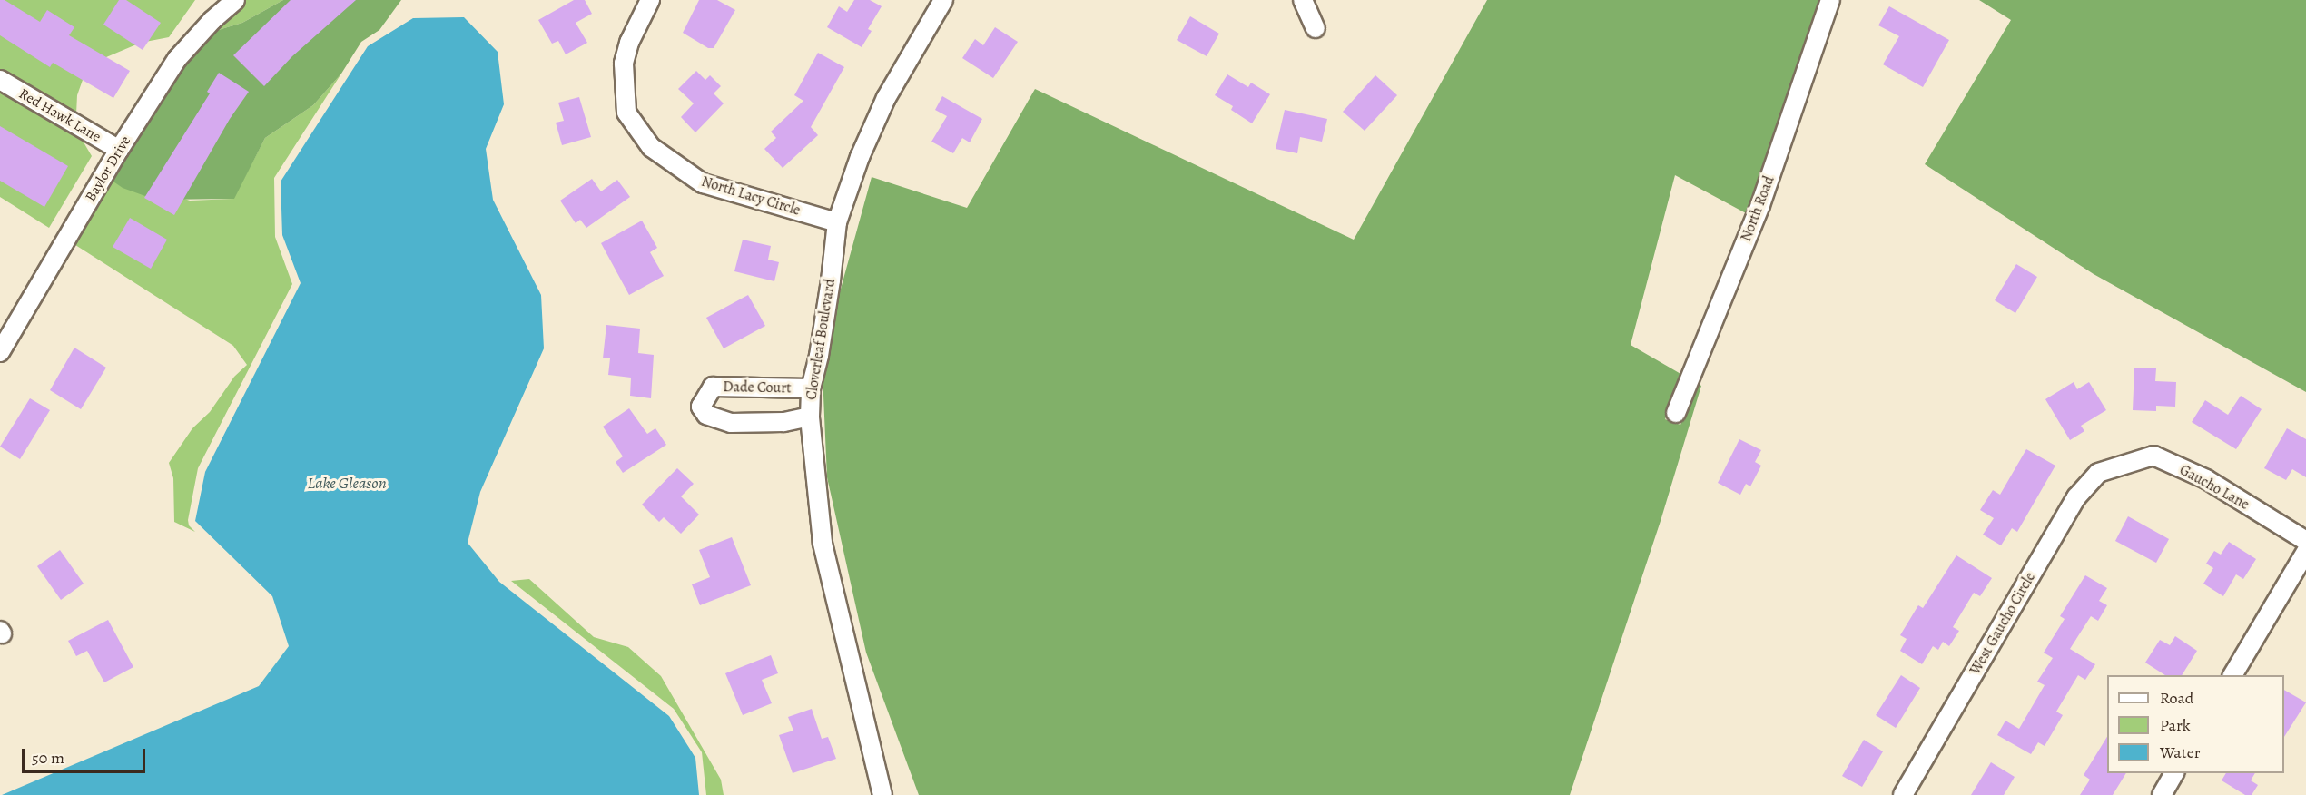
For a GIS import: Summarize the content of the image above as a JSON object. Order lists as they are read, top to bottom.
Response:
{
  "streets": {
    "street": [
      "Red Hawk Lane",
      "Baylor Drive",
      "North Lacy Circle",
      "North Road",
      "Cloverleaf Boulevard",
      "Dade Court",
      "Gaucho Lane",
      "West Gaucho Circle"
    ]
  },
  "crossings": [
    ["Red Hawk Lane", "Baylor Drive"],
    ["North Lacy Circle", "Cloverleaf Boulevard"],
    ["Cloverleaf Boulevard", "Dade Court"],
    ["Gaucho Lane", "West Gaucho Circle"]
  ],
  "water": ["Lake Gleason"],
  "legend": ["Road", "Park", "Water"],
  "scale_bar": "50 m"
}
